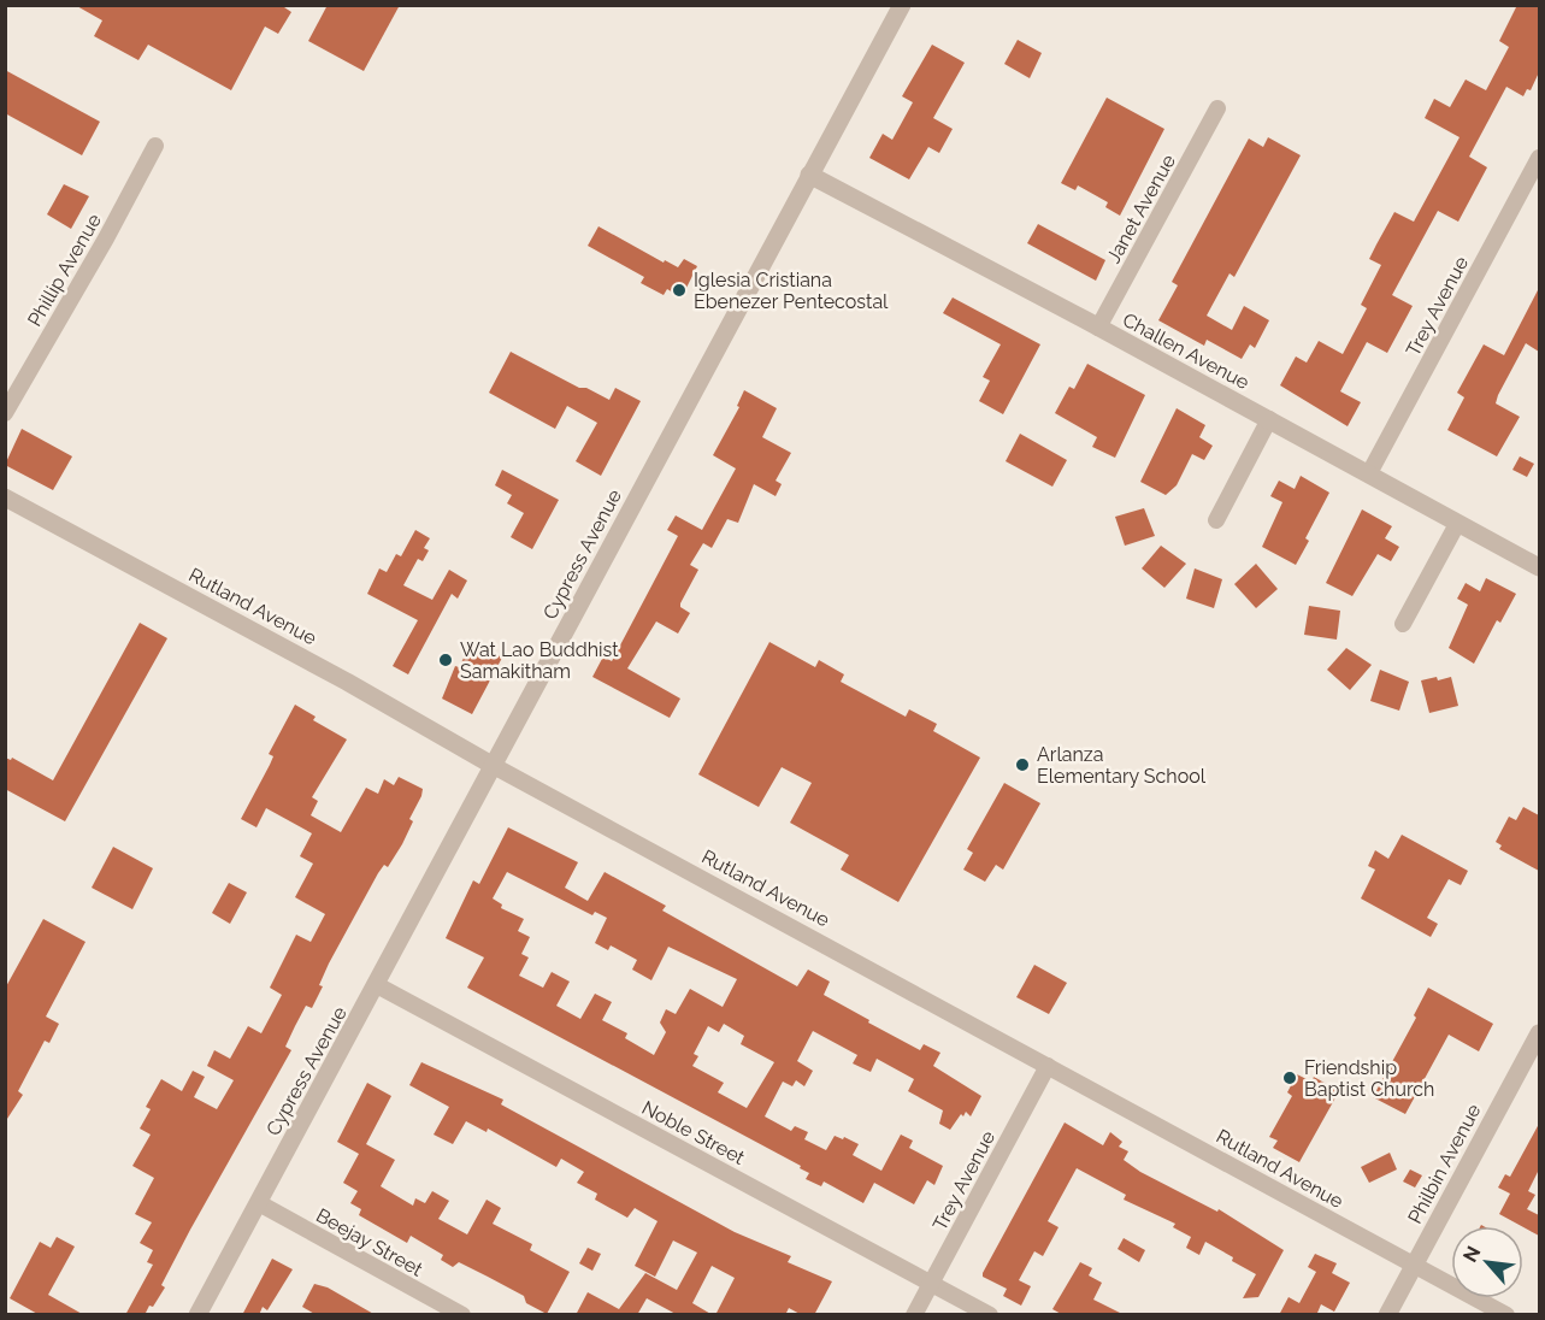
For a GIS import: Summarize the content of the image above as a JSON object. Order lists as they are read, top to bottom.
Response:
{
  "streets": {
    "street": [
      "Janet Avenue",
      "Phillip Avenue",
      "Trey Avenue",
      "Challen Avenue",
      "Cypress Avenue",
      "Rutland Avenue",
      "Noble Street",
      "Philbin Avenue",
      "Beejay Street"
    ]
  },
  "crossings": [
    ["Janet Avenue", "Challen Avenue"],
    ["Trey Avenue", "Challen Avenue"],
    ["Trey Avenue", "Rutland Avenue"],
    ["Trey Avenue", "Noble Street"],
    ["Challen Avenue", "Cypress Avenue"],
    ["Cypress Avenue", "Rutland Avenue"],
    ["Cypress Avenue", "Noble Street"],
    ["Cypress Avenue", "Beejay Street"],
    ["Rutland Avenue", "Philbin Avenue"]
  ],
  "places": [
    "Iglesia Cristiana Ebenezer Pentecostal",
    "Wat Lao Buddhist Samakitham",
    "Arlanza Elementary School",
    "Friendship Baptist Church"
  ],
  "north": "top left"
}
